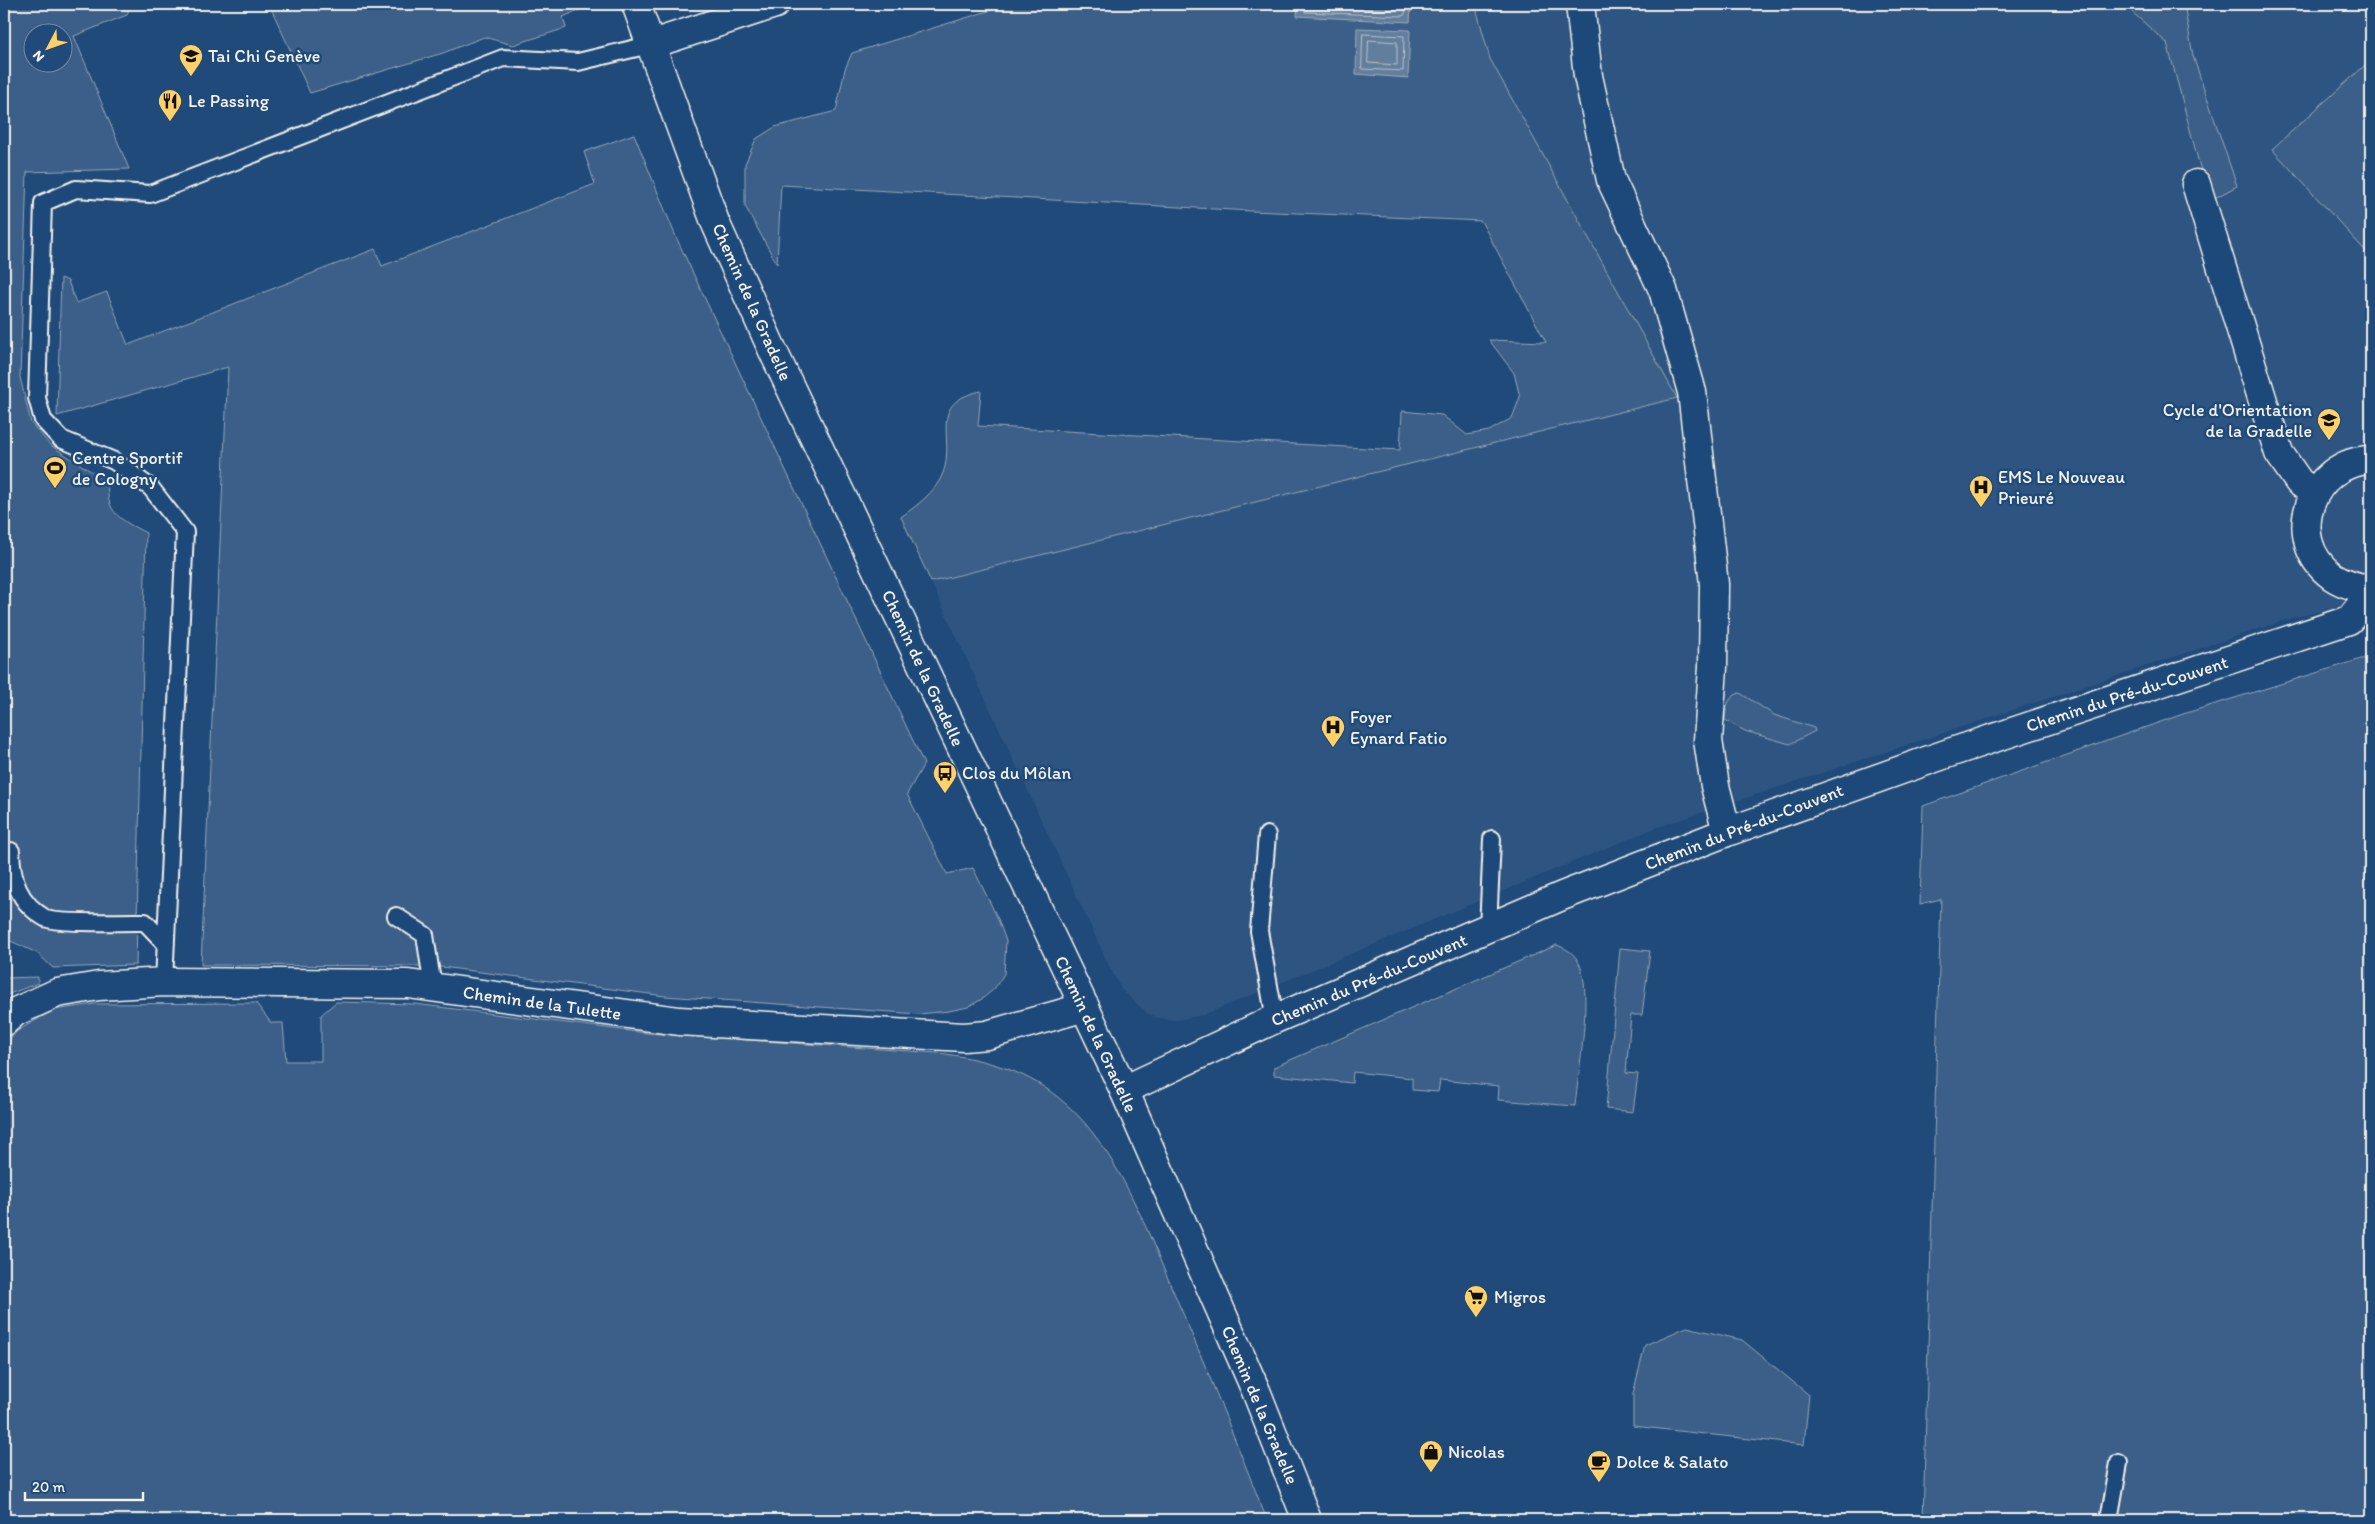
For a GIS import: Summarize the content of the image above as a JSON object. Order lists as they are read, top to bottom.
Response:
{
  "streets": {
    "street": ["Chemin de la Gradelle", "Chemin du Pré-du-Couvent", "Chemin de la Tulette"]
  },
  "crossings": [
    ["Chemin de la Gradelle", "Chemin du Pré-du-Couvent"],
    ["Chemin de la Gradelle", "Chemin de la Tulette"]
  ],
  "places": {
    "school or university": ["Tai Chi Genève", "Cycle d'Orientation de la Gradelle"],
    "restaurant": ["Le Passing"],
    "sports": ["Centre Sportif de Cologny"],
    "hospital": ["EMS Le Nouveau Prieuré", "Foyer Eynard Fatio"],
    "bus stop": ["Clos du Môlan"],
    "supermarket": ["Migros"],
    "shop": ["Nicolas"],
    "cafe": ["Dolce & Salato"]
  },
  "scale_bar": "20 m",
  "north": "bottom left"
}
